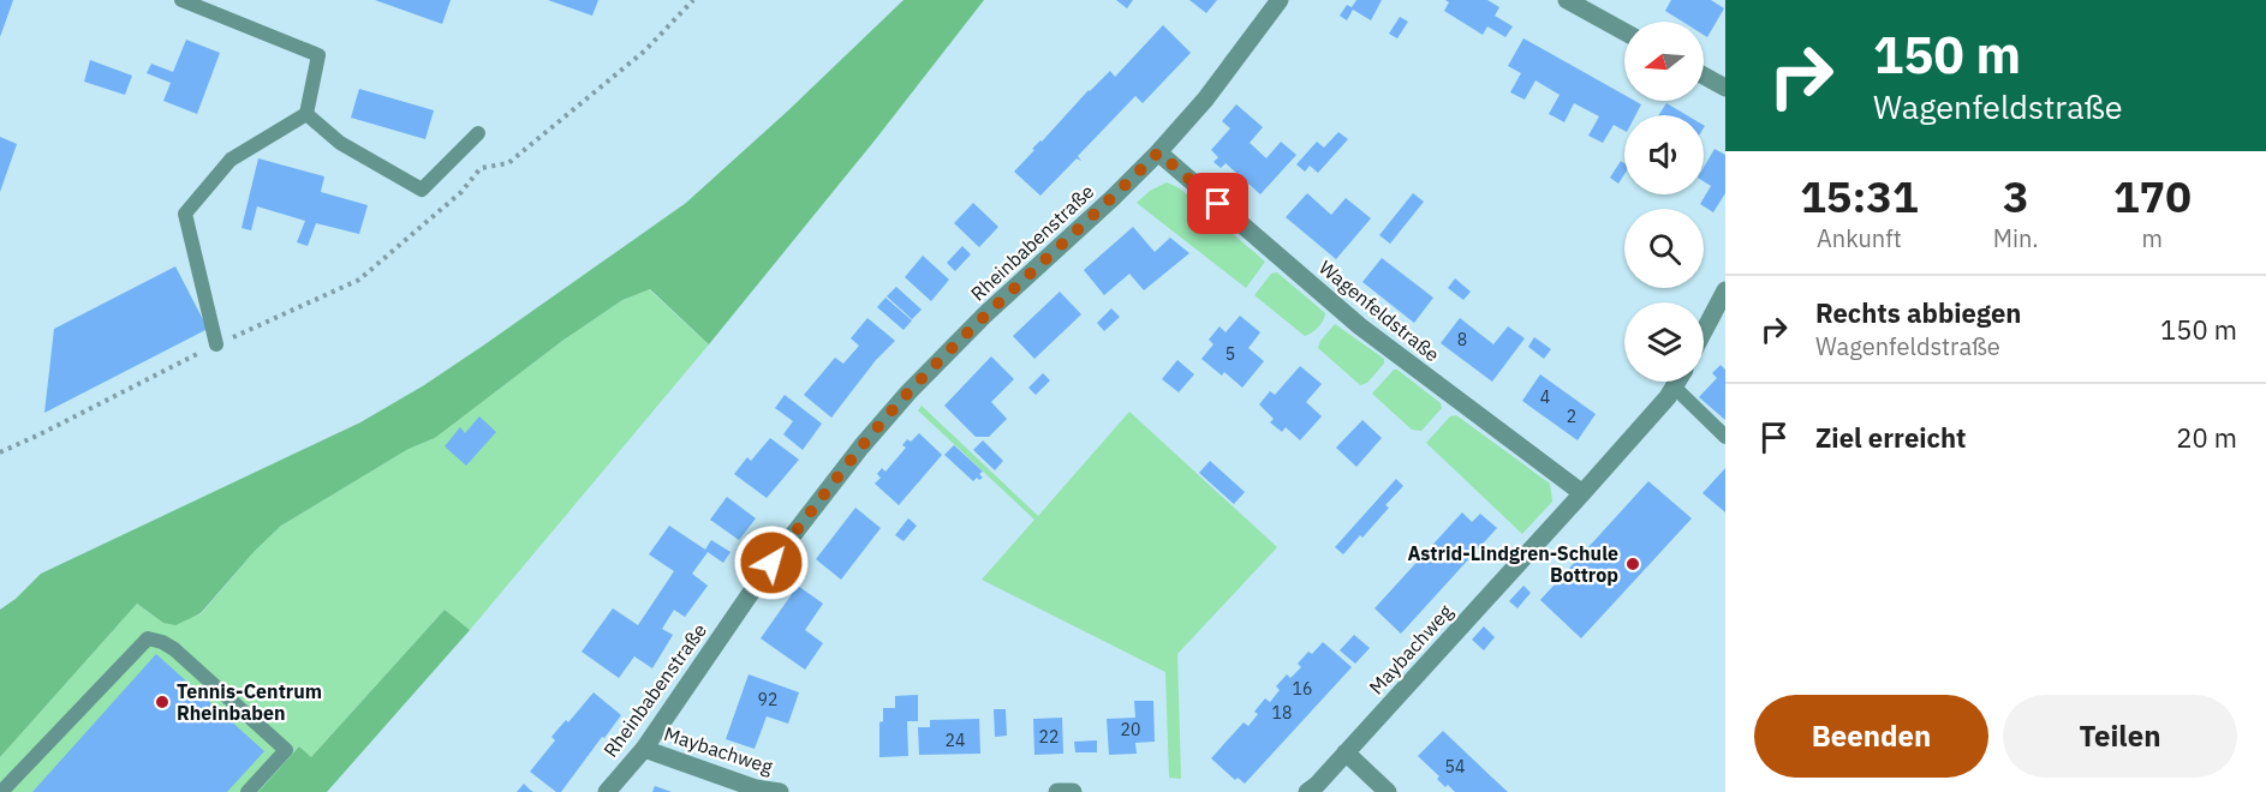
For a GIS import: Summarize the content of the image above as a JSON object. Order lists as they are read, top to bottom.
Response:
{
  "streets": {
    "street": ["Rheinbabenstraße", "Wagenfeldstraße", "Maybachweg"]
  },
  "crossings": [
    ["Rheinbabenstraße", "Wagenfeldstraße"],
    ["Rheinbabenstraße", "Maybachweg"],
    ["Wagenfeldstraße", "Maybachweg"]
  ],
  "places": ["Astrid-Lindgren-Schule Bottrop", "Tennis-Centrum Rheinbaben"],
  "house_numbers": [
    "8",
    "5",
    "4",
    "2",
    "16",
    "92",
    "18",
    "20",
    "22",
    "24",
    "54"
  ],
  "north": "left",
  "page": {
    "turn": ["150 m", "Wagenfeldstraße"],
    "eta": [
      "15:31",
      "Ankunft",
      "3",
      "Min.",
      "170",
      "m"
    ],
    "list": [
      {
        "name": "Rechts abbiegen",
        "note": "Wagenfeldstraße",
        "value": "150 m"
      },
      {
        "name": "Ziel erreicht",
        "value": "20 m"
      }
    ],
    "buttons": ["Beenden", "Teilen"]
  }
}
